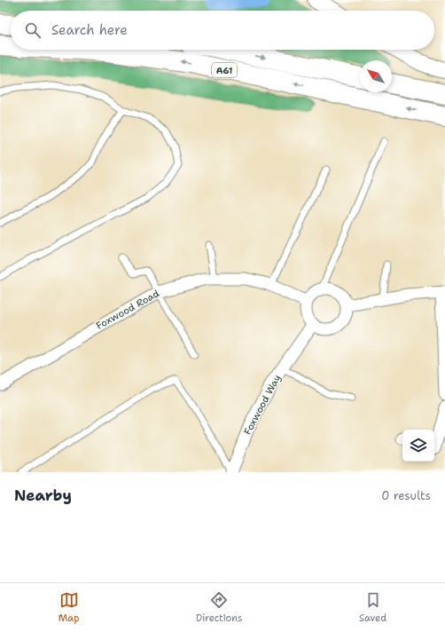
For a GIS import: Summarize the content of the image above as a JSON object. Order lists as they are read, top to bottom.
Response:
{
  "streets": {
    "highway": ["A61"],
    "street": ["Foxwood Road", "Foxwood Way"]
  },
  "crossings": [
    ["Foxwood Road", "Foxwood Way"]
  ],
  "north": "top left",
  "page": {
    "search": "Search here",
    "heading": ["Nearby", "0 results"],
    "nav": ["Map", "Directions", "Saved"]
  }
}
